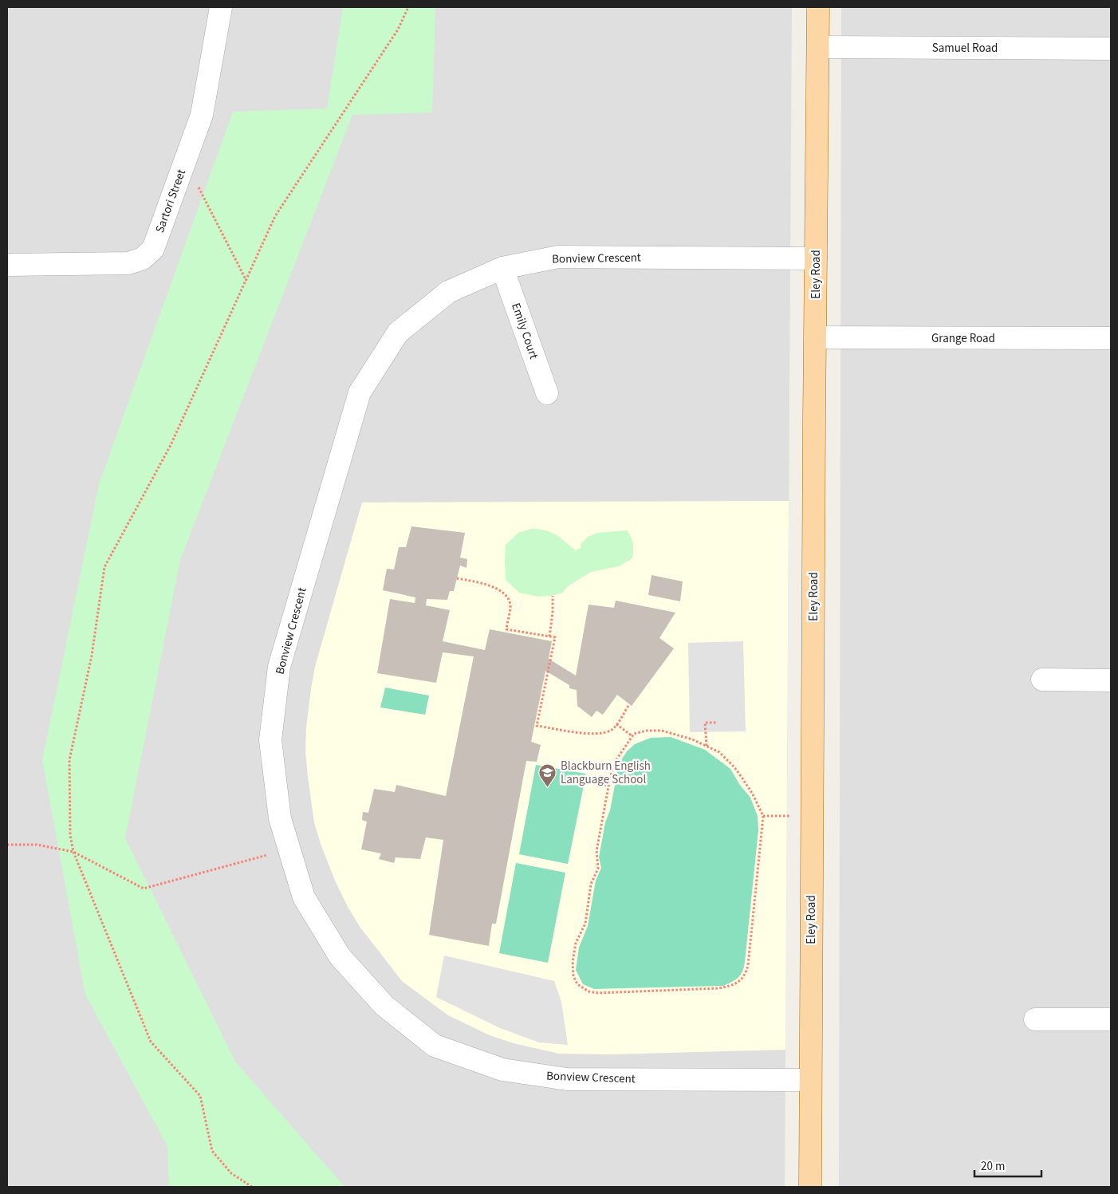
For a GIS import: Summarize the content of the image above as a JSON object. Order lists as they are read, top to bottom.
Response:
{
  "streets": {
    "main road": ["Eley Road"],
    "street": [
      "Samuel Road",
      "Sartori Street",
      "Bonview Crescent",
      "Emily Court",
      "Grange Road"
    ]
  },
  "crossings": [
    ["Samuel Road", "Eley Road"],
    ["Bonview Crescent", "Eley Road"],
    ["Bonview Crescent", "Emily Court"],
    ["Eley Road", "Grange Road"]
  ],
  "places": {
    "school or university": ["Blackburn English Language School"]
  },
  "scale_bar": "20 m"
}
